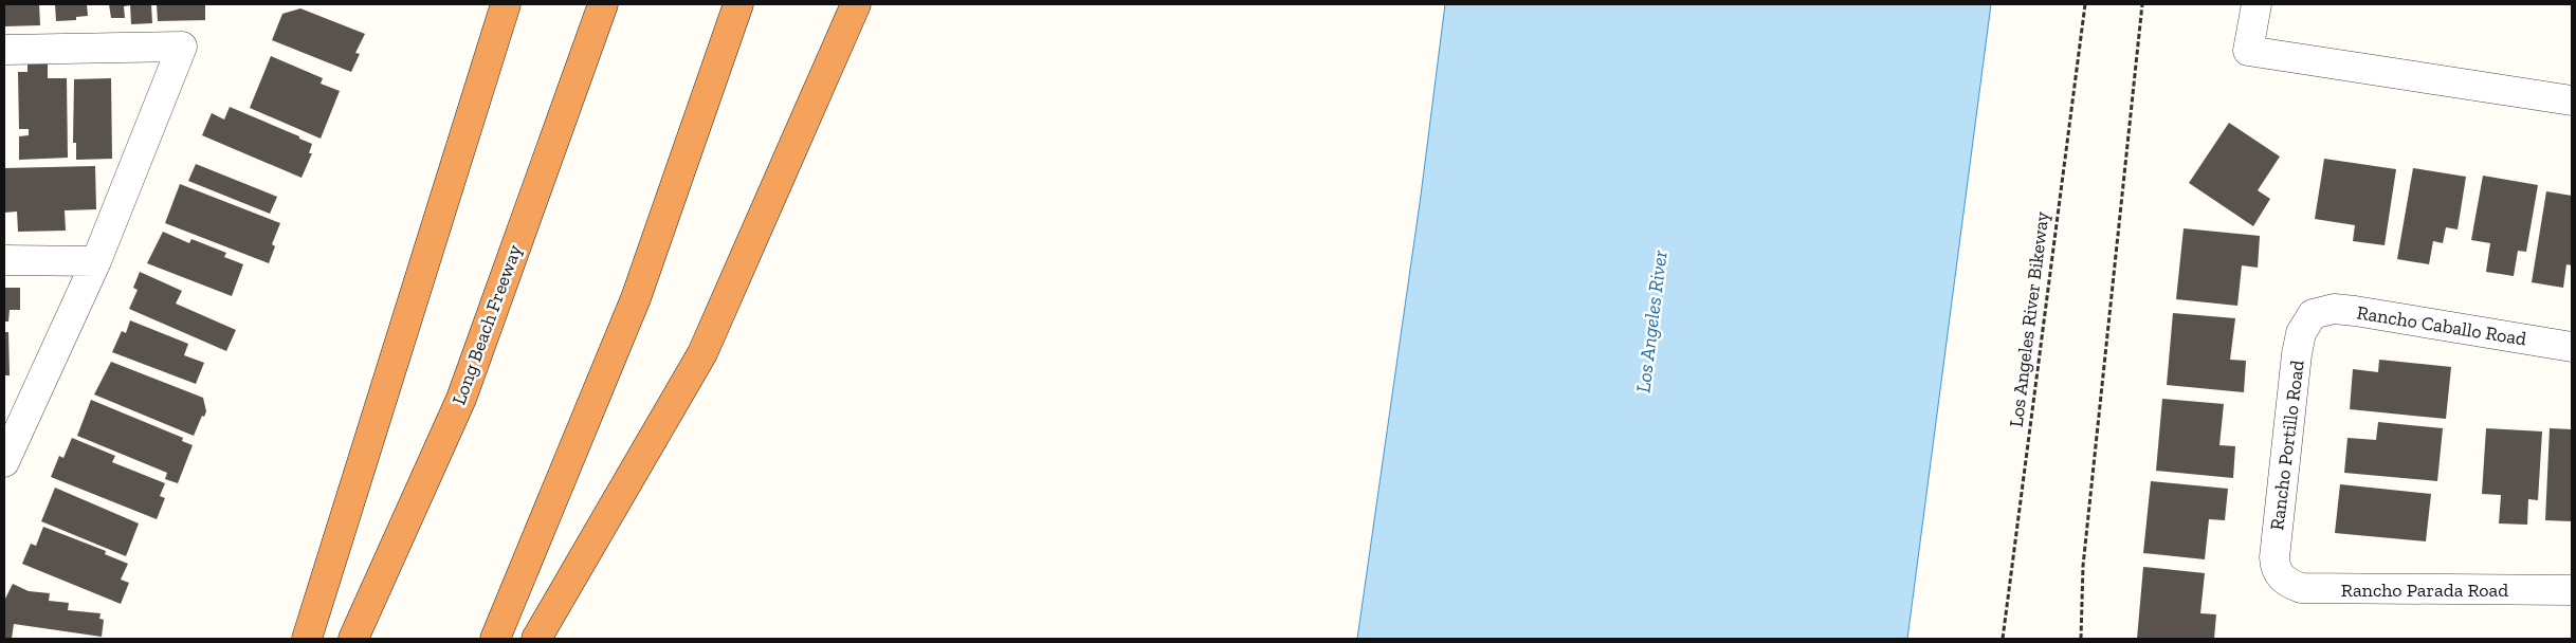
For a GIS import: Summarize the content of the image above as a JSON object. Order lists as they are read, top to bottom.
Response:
{
  "streets": {
    "highway": ["Long Beach Freeway"],
    "street": ["Rancho Caballo Road", "Rancho Portillo Road", "Rancho Parada Road"],
    "path": ["Los Angeles River Bikeway"]
  },
  "crossings": [
    ["Rancho Caballo Road", "Rancho Portillo Road"],
    ["Rancho Portillo Road", "Rancho Parada Road"]
  ],
  "water": ["Los Angeles River"]
}
